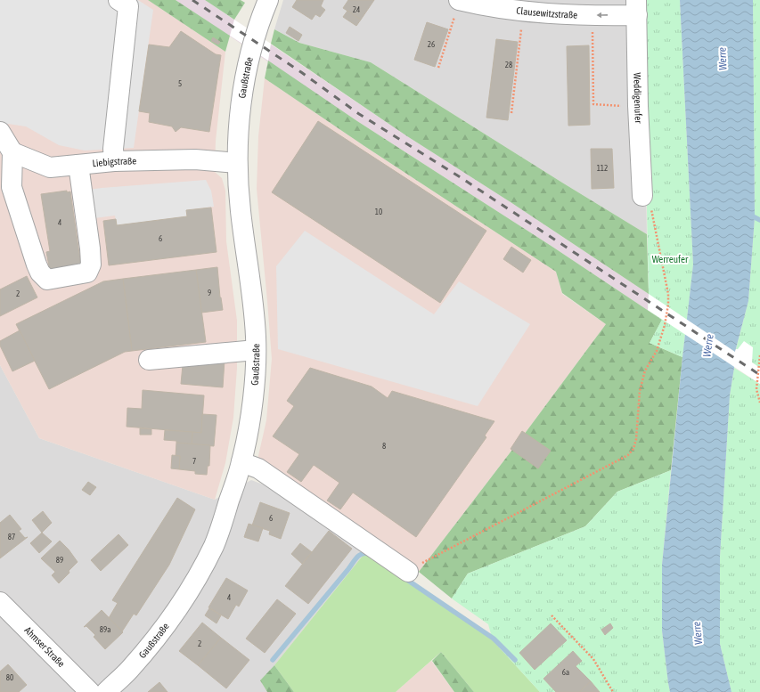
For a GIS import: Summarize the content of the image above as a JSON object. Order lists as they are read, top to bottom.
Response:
{
  "streets": {
    "street": [
      "Clausewitzstraße",
      "Gaußstraße",
      "Weddigenufer",
      "Liebigstraße",
      "Ahmser Straße"
    ]
  },
  "crossings": [
    ["Clausewitzstraße", "Weddigenufer"],
    ["Gaußstraße", "Liebigstraße"]
  ],
  "water": ["Werre"],
  "parks": ["Werreufer"],
  "house_numbers": [
    "24",
    "26",
    "28",
    "5",
    "112",
    "10",
    "4",
    "6",
    "9",
    "2",
    "8",
    "7",
    "6",
    "87",
    "89",
    "4",
    "89a",
    "2",
    "6a",
    "80"
  ]
}
